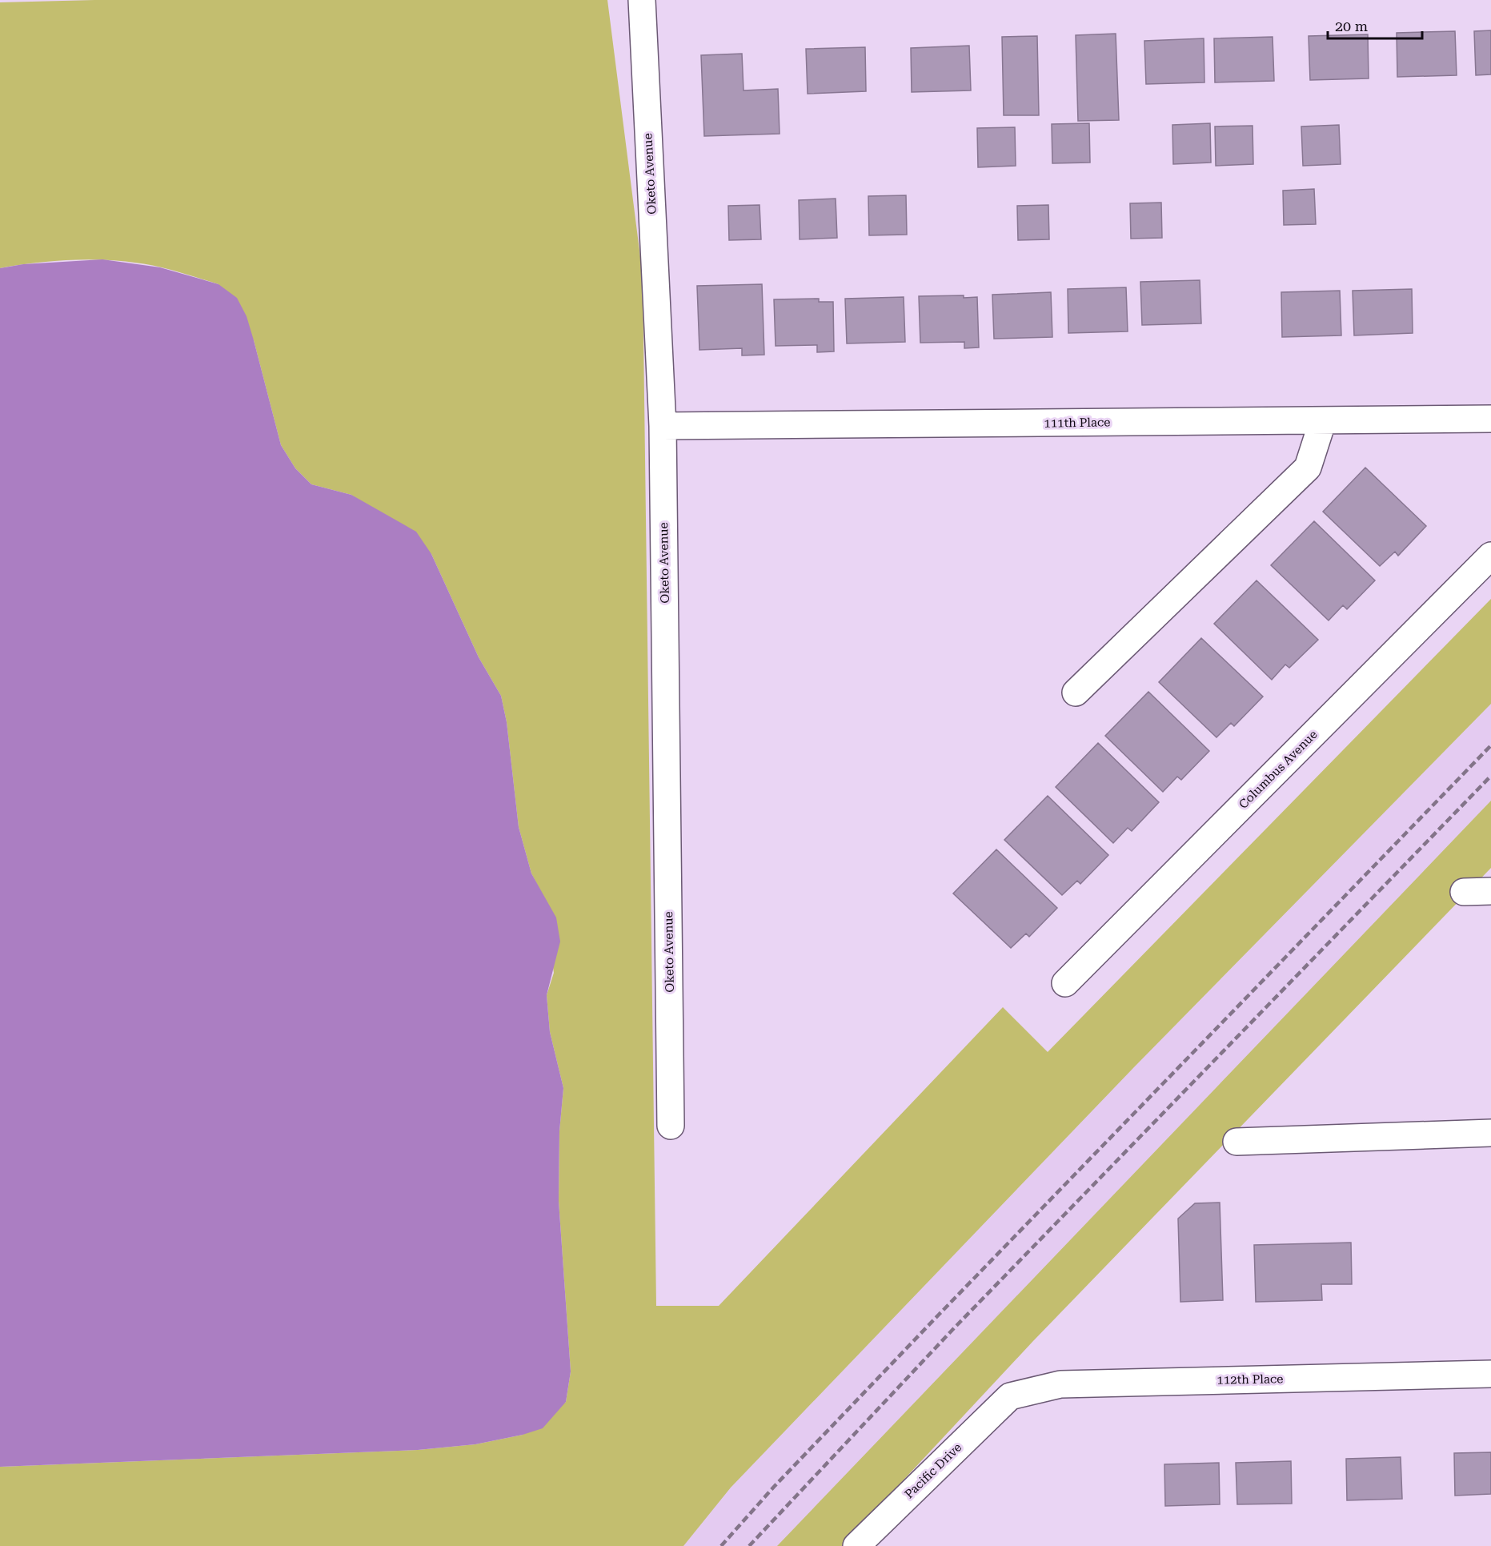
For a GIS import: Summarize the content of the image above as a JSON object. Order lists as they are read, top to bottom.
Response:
{
  "streets": {
    "street": [
      "Oketo Avenue",
      "111th Place",
      "Columbus Avenue",
      "112th Place",
      "Pacific Drive"
    ]
  },
  "crossings": [
    ["Oketo Avenue", "111th Place"],
    ["112th Place", "Pacific Drive"]
  ],
  "scale_bar": "20 m"
}
